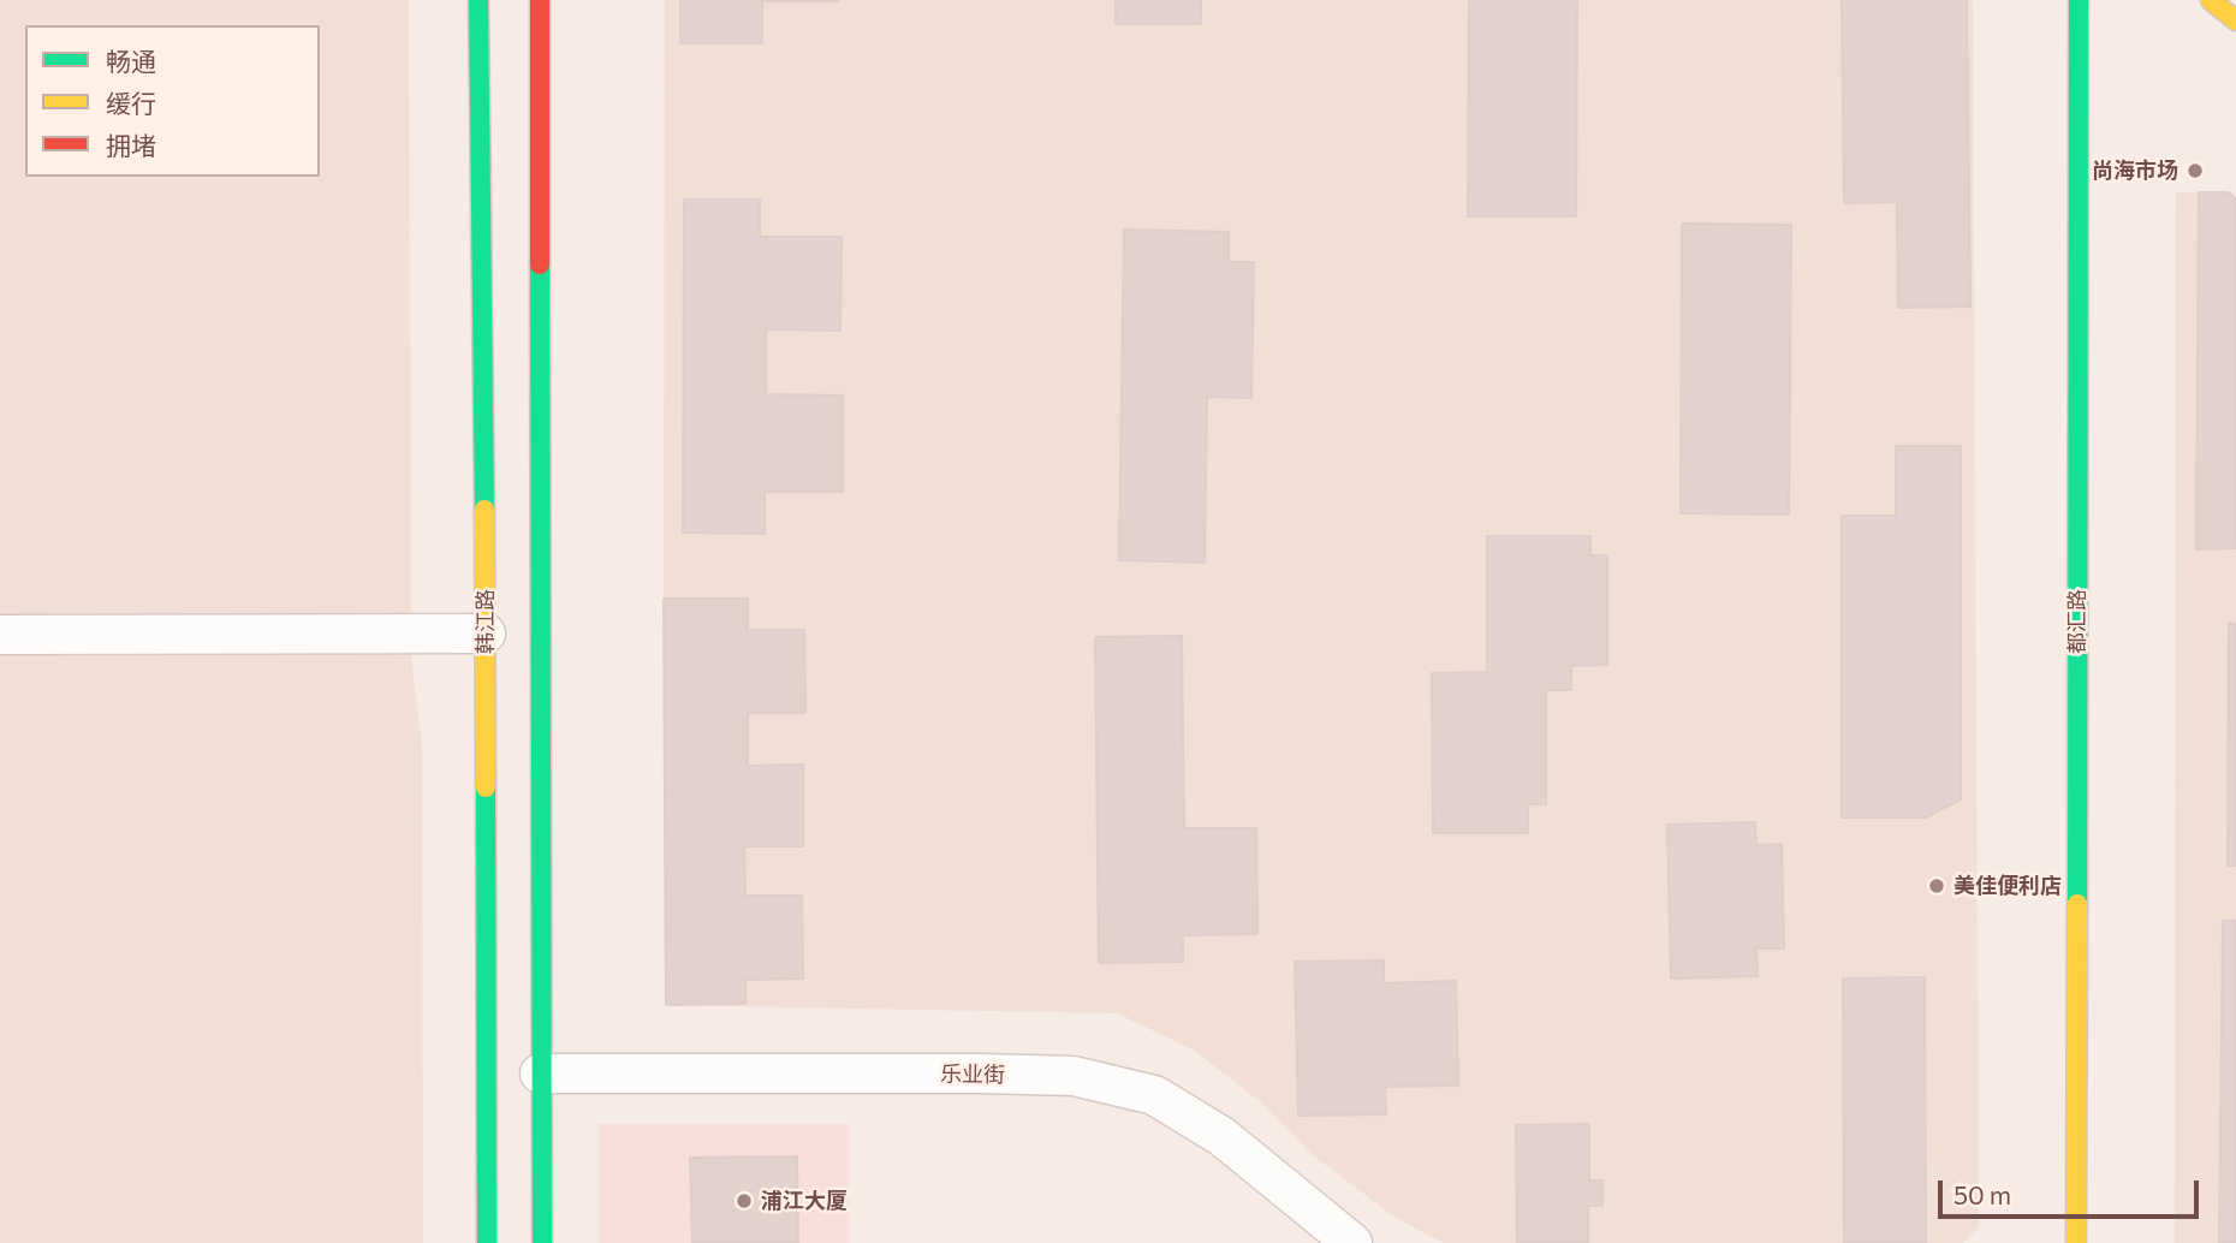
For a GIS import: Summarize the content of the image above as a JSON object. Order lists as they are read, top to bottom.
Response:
{
  "streets": {
    "street": ["韩江路", "都汇路", "乐业街"]
  },
  "places": ["尚海市场", "美佳便利店", "浦江大厦"],
  "legend": ["畅通", "缓行", "拥堵"],
  "scale_bar": "50 m"
}
